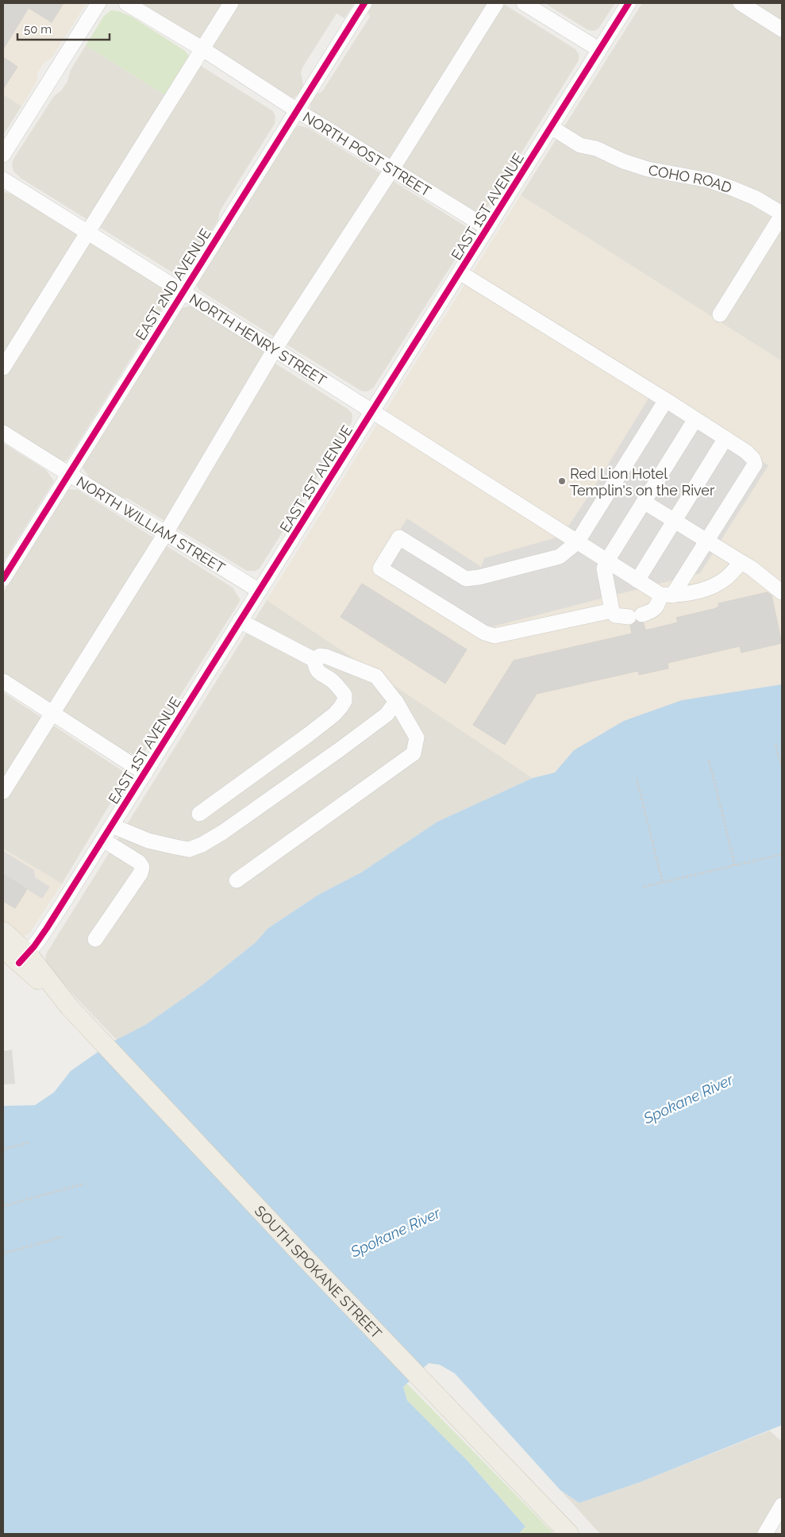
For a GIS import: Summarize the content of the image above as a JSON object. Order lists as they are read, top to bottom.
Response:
{
  "streets": {
    "main road": ["SOUTH SPOKANE STREET"],
    "street": [
      "NORTH POST STREET",
      "COHO ROAD",
      "EAST 1ST AVENUE",
      "EAST 2ND AVENUE",
      "NORTH HENRY STREET",
      "NORTH WILLIAM STREET"
    ]
  },
  "crossings": [
    ["NORTH POST STREET", "EAST 1ST AVENUE"],
    ["NORTH POST STREET", "EAST 2ND AVENUE"],
    ["COHO ROAD", "EAST 1ST AVENUE"],
    ["EAST 1ST AVENUE", "NORTH HENRY STREET"],
    ["EAST 1ST AVENUE", "NORTH WILLIAM STREET"],
    ["EAST 1ST AVENUE", "SOUTH SPOKANE STREET"],
    ["EAST 2ND AVENUE", "NORTH HENRY STREET"],
    ["EAST 2ND AVENUE", "NORTH WILLIAM STREET"]
  ],
  "water": ["Spokane River"],
  "places": ["Red Lion Hotel Templin's on the River"],
  "scale_bar": "50 m"
}
